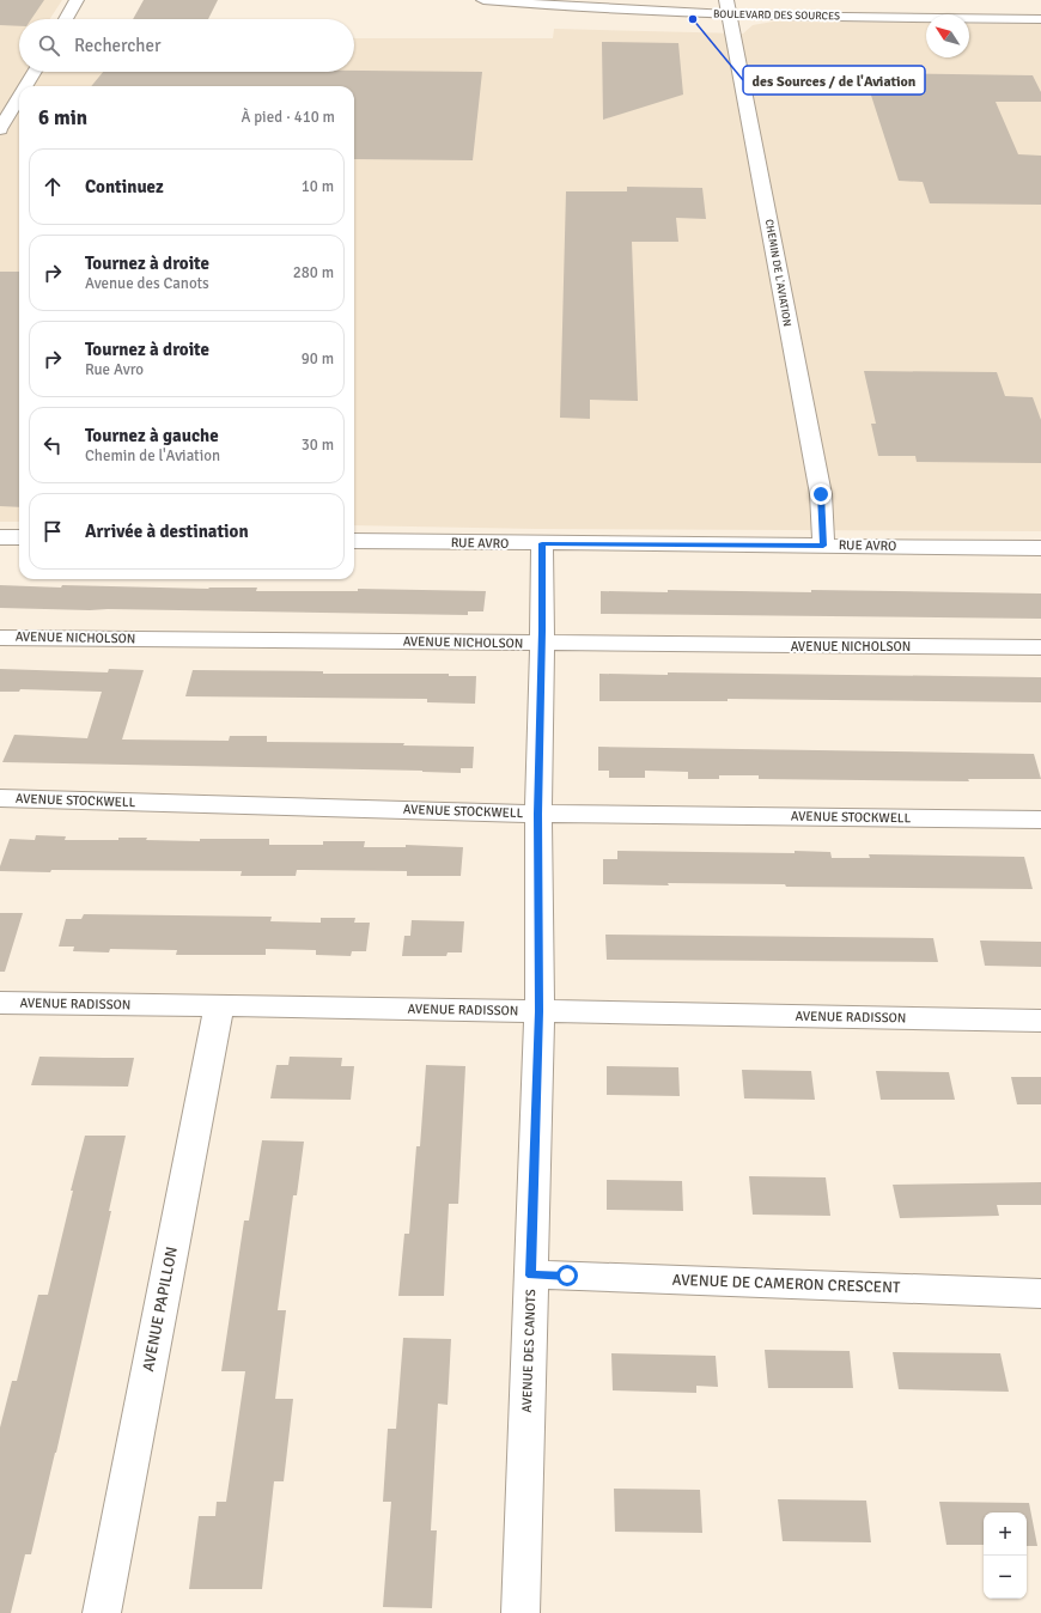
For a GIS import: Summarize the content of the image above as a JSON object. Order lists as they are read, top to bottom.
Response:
{
  "streets": {
    "street": [
      "BOULEVARD DES SOURCES",
      "CHEMIN DE L'AVIATION",
      "RUE AVRO",
      "AVENUE NICHOLSON",
      "AVENUE STOCKWELL",
      "AVENUE RADISSON",
      "AVENUE DE CAMERON CRESCENT",
      "AVENUE PAPILLON",
      "AVENUE DES CANOTS"
    ]
  },
  "crossings": [
    ["BOULEVARD DES SOURCES", "CHEMIN DE L'AVIATION"],
    ["CHEMIN DE L'AVIATION", "RUE AVRO"],
    ["RUE AVRO", "AVENUE DES CANOTS"],
    ["AVENUE NICHOLSON", "AVENUE DES CANOTS"],
    ["AVENUE STOCKWELL", "AVENUE DES CANOTS"],
    ["AVENUE RADISSON", "AVENUE PAPILLON"],
    ["AVENUE RADISSON", "AVENUE DES CANOTS"],
    ["AVENUE DE CAMERON CRESCENT", "AVENUE DES CANOTS"]
  ],
  "places": ["des Sources / de l'Aviation"],
  "north": "top left",
  "page": {
    "search": "Rechercher",
    "heading": ["6 min", "À pied · 410 m"],
    "list": [
      ["Continuez", "10 m"],
      ["Tournez à droite", "Avenue des Canots", "280 m"],
      ["Tournez à droite", "Rue Avro", "90 m"],
      ["Tournez à gauche", "Chemin de l'Aviation", "30 m"],
      "Arrivée à destination"
    ],
    "map_buttons": ["+", "−"]
  }
}
